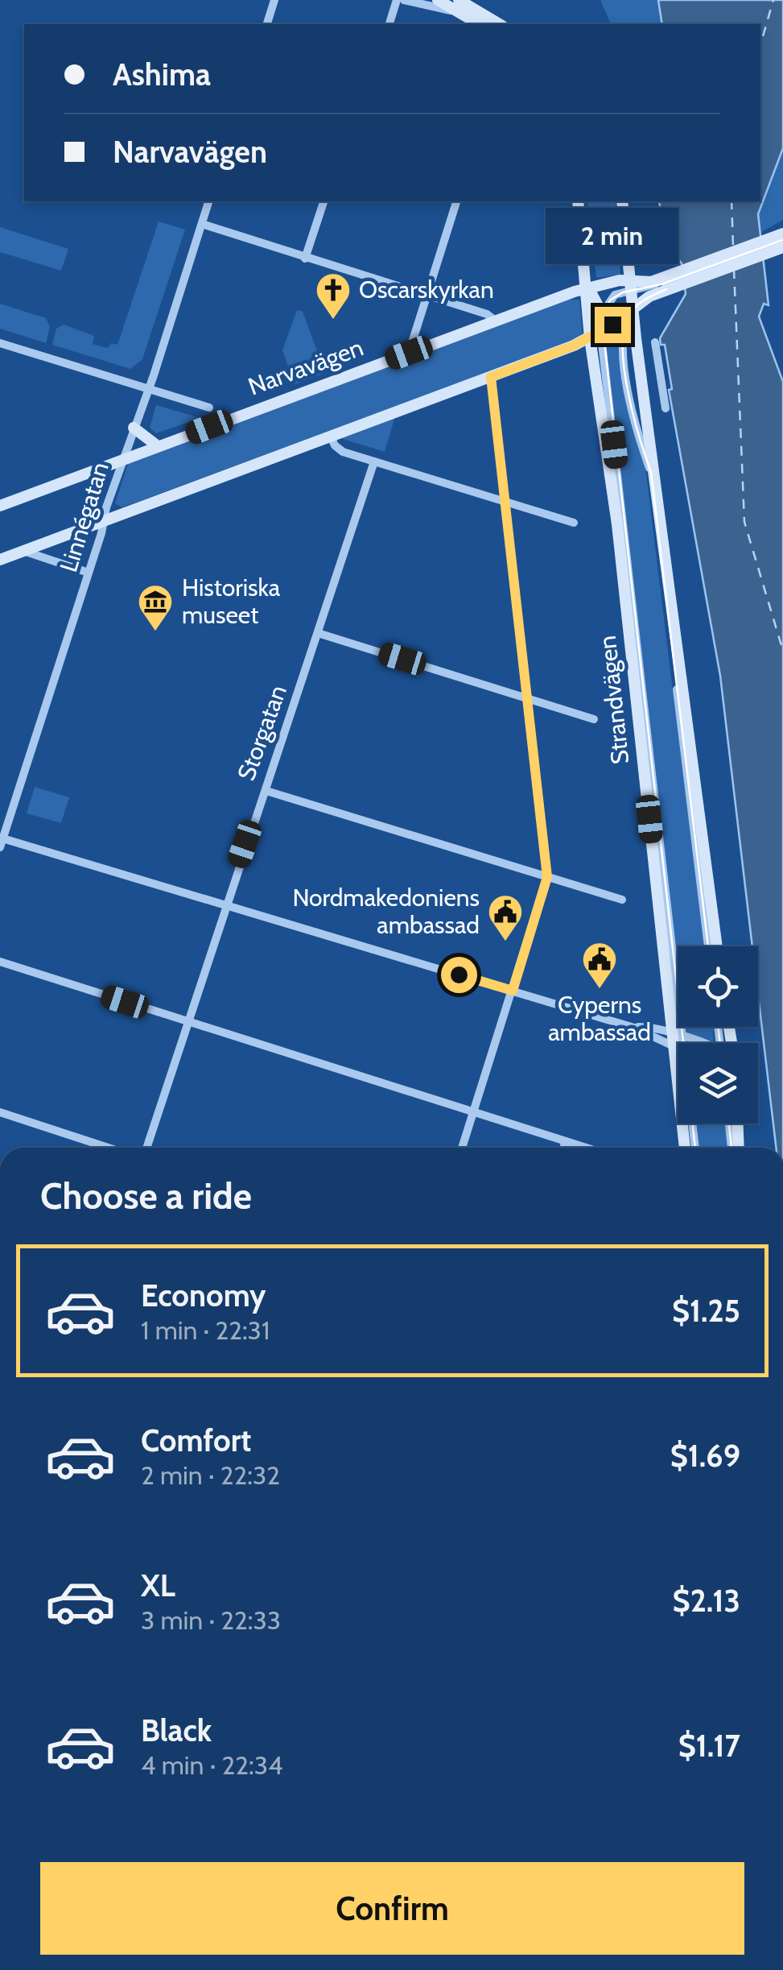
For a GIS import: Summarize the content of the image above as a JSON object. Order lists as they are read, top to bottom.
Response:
{
  "streets": {
    "street": [
      "Narvavägen",
      "Linnégatan",
      "Strandvägen",
      "Storgatan"
    ]
  },
  "crossings": [
    ["Narvavägen", "Linnégatan"],
    ["Narvavägen", "Strandvägen"]
  ],
  "places": {
    "church": ["Oscarskyrkan"],
    "museum": ["Historiska museet"],
    "public building": ["Nordmakedoniens ambassad", "Cyperns ambassad"]
  },
  "page": {
    "banner": ["Ashima", "Narvavägen"],
    "bubble": "2 min",
    "heading": "Choose a ride",
    "list": [
      {
        "name": "Economy",
        "note": "1 min · 22:31",
        "value": "$1.25"
      },
      {
        "name": "Comfort",
        "note": "2 min · 22:32",
        "value": "$1.69"
      },
      {
        "name": "XL",
        "note": "3 min · 22:33",
        "value": "$2.13"
      },
      {
        "name": "Black",
        "note": "4 min · 22:34",
        "value": "$1.17"
      }
    ],
    "buttons": "Confirm"
  }
}
